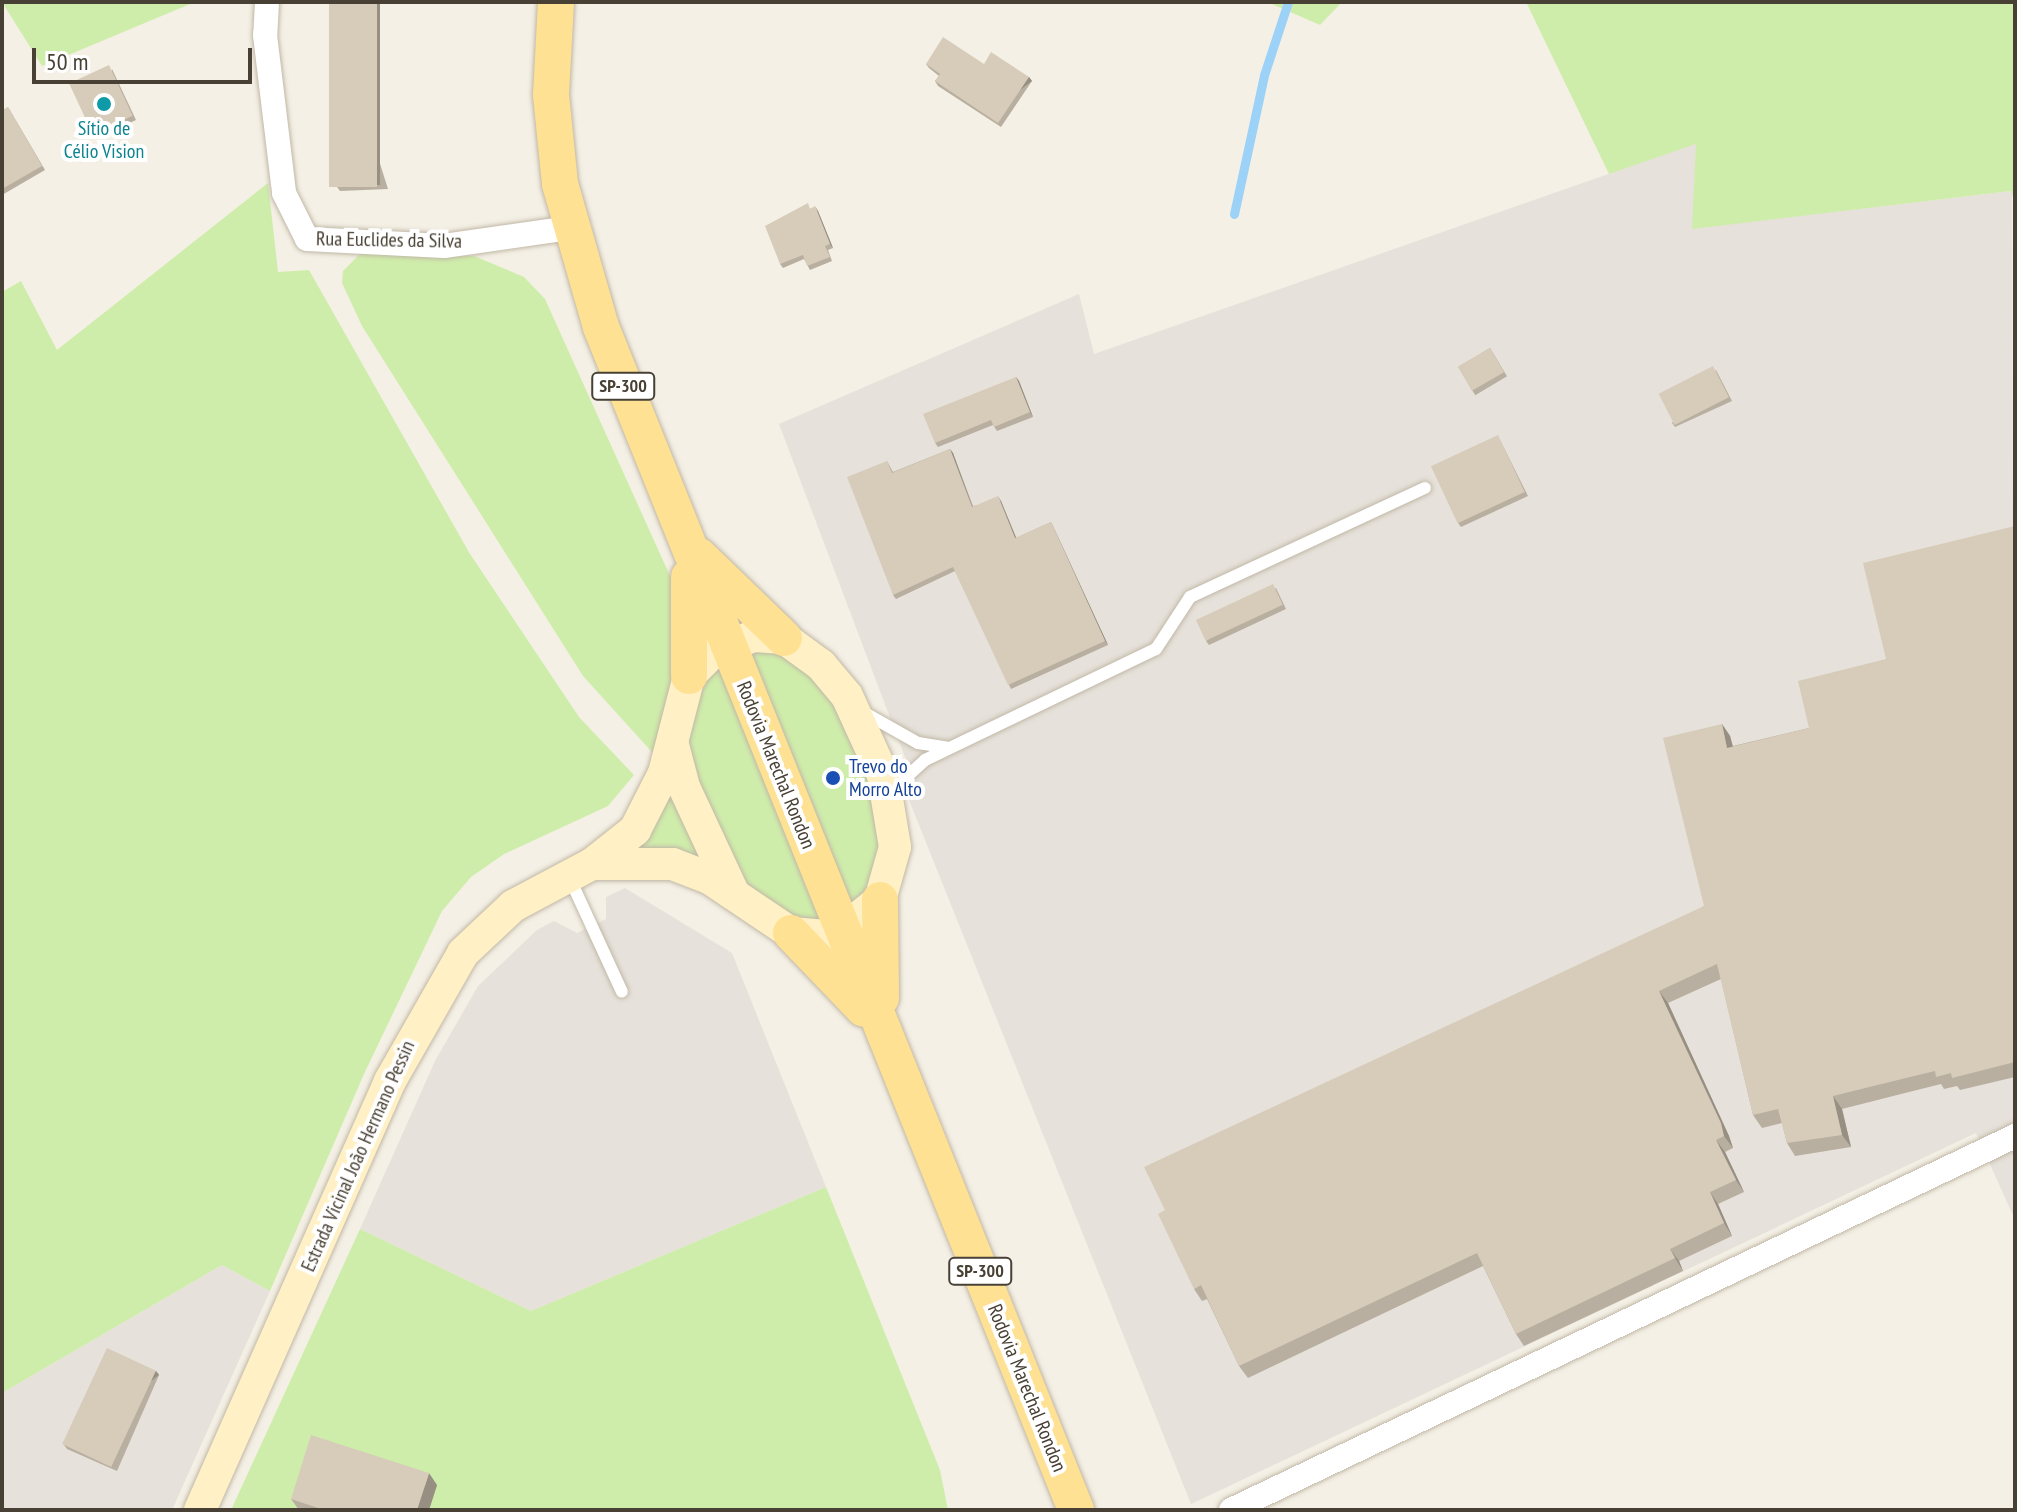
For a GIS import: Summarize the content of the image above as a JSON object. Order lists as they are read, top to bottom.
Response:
{
  "streets": {
    "main road": ["SP-300", "Rodovia Marechal Rondon", "Estrada Vicinal João Hermano Pessin"],
    "street": ["Rua Euclides da Silva"]
  },
  "crossings": [
    ["Rua Euclides da Silva", "Rodovia Marechal Rondon"]
  ],
  "places": ["Sítio de Célio Vision", "Trevo do Morro Alto"],
  "scale_bar": "50 m"
}
